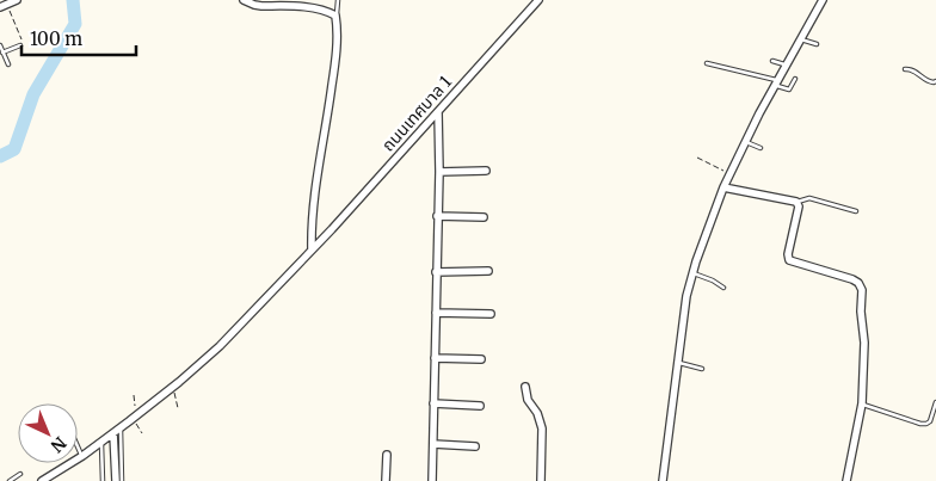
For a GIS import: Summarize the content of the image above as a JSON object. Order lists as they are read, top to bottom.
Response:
{
  "streets": {
    "street": ["ถนนเทศบาล 1"]
  },
  "scale_bar": "100 m",
  "north": "bottom right"
}
